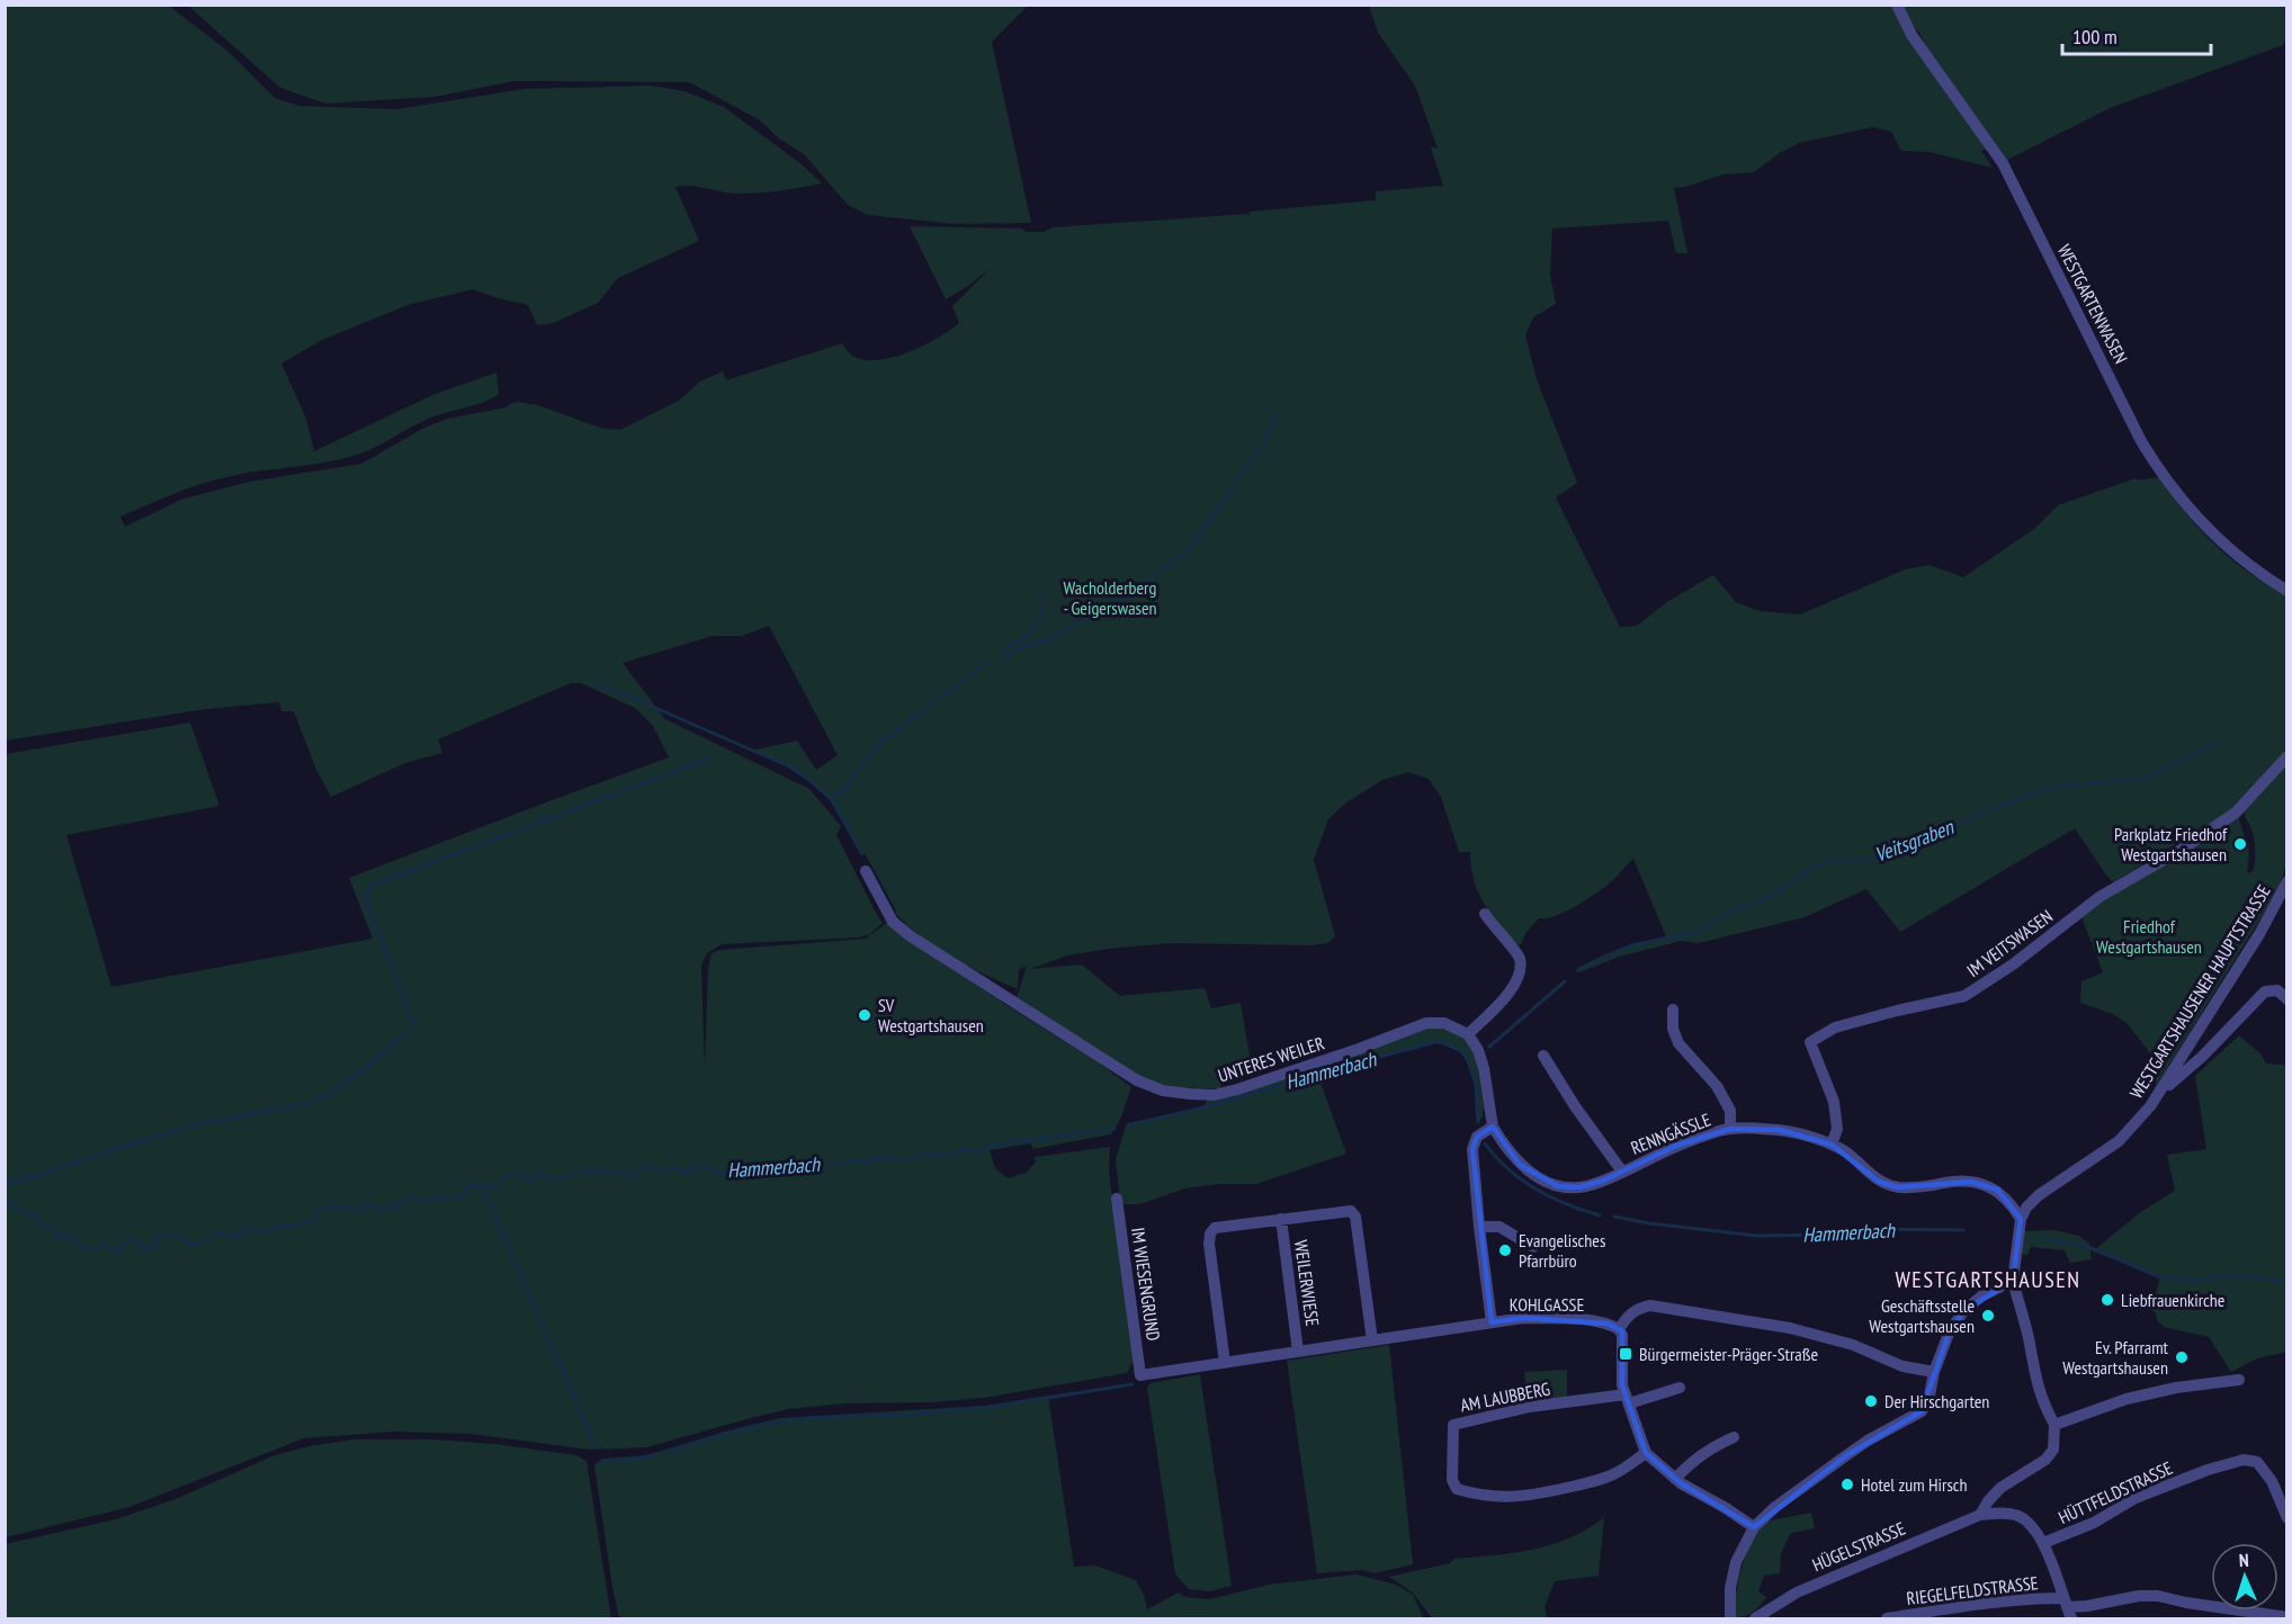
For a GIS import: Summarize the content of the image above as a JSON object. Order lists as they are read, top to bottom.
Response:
{
  "streets": {
    "street": [
      "WESTGARTENWASEN",
      "IM VEITSWASEN",
      "WESTGARTSHAUSENER HAUPTSTRASSE",
      "UNTERES WEILER",
      "RENNGÄSSLE",
      "WEILERWIESE",
      "IM WIESENGRUND",
      "KOHLGASSE",
      "AM LAUBBERG",
      "HÜTTFELDSTRASSE",
      "HÜGELSTRASSE",
      "RIEGELFELDSTRASSE"
    ]
  },
  "crossings": [
    ["IM VEITSWASEN", "RENNGÄSSLE"],
    ["WESTGARTSHAUSENER HAUPTSTRASSE", "RENNGÄSSLE"],
    ["WEILERWIESE", "KOHLGASSE"],
    ["IM WIESENGRUND", "KOHLGASSE"],
    ["HÜTTFELDSTRASSE", "HÜGELSTRASSE"],
    ["HÜGELSTRASSE", "RIEGELFELDSTRASSE"]
  ],
  "districts": ["WESTGARTSHAUSEN"],
  "water": ["Veitsgraben", "Hammerbach"],
  "parks": ["Wacholderberg - Geigerswasen", "Friedhof Westgartshausen"],
  "places": {
    "other": [
      "Parkplatz Friedhof Westgartshausen",
      "SV Westgartshausen",
      "Evangelisches Pfarrbüro",
      "Liebfrauenkirche",
      "Geschäftsstelle Westgartshausen",
      "Ev. Pfarramt Westgartshausen",
      "Der Hirschgarten",
      "Hotel zum Hirsch"
    ],
    "transit": ["Bürgermeister-Präger-Straße"]
  },
  "scale_bar": "100 m",
  "north": "top"
}
